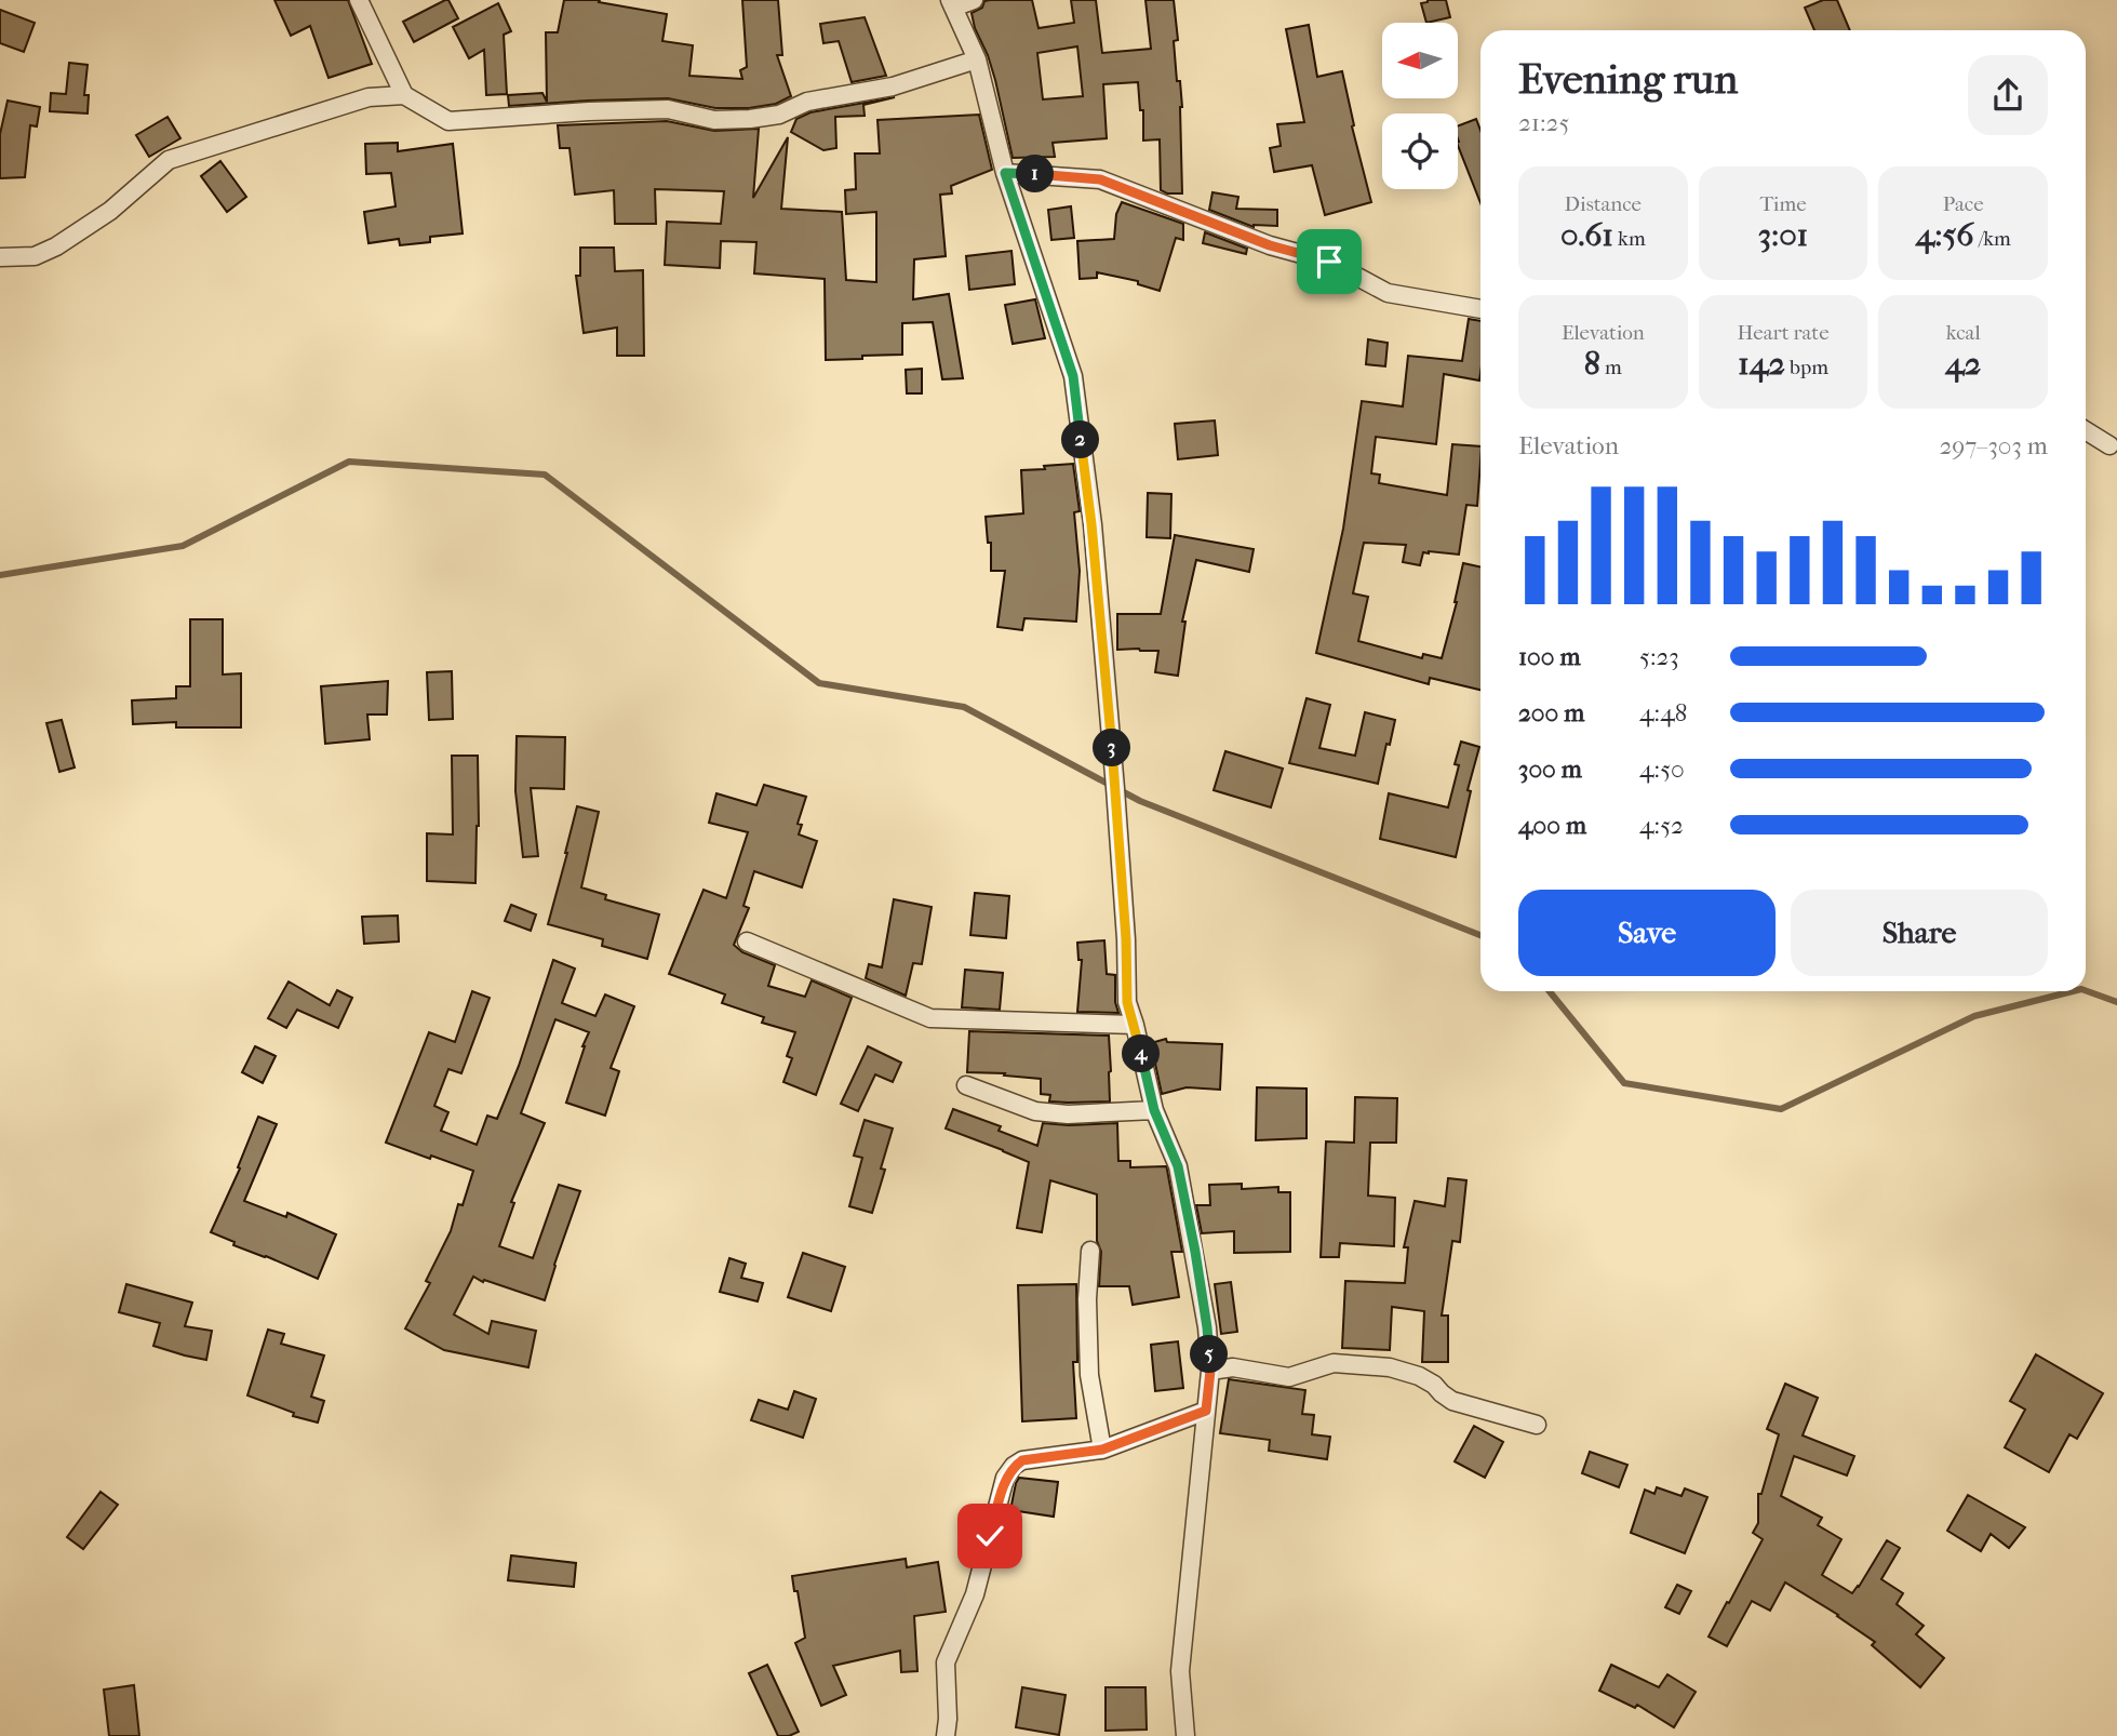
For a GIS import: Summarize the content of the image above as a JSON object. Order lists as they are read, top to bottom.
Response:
{
  "north": "left",
  "page": {
    "heading": ["Evening run", "21:25"],
    "pins": [
      "1",
      "2",
      "3",
      "4",
      "5"
    ],
    "stats": [
      ["Distance", "0.61 km"],
      ["Time", "3:01"],
      ["Pace", "4:56 /km"],
      ["Elevation", "8 m"],
      ["Heart rate", "142 bpm"],
      ["kcal", "42"]
    ],
    "chart": ["Elevation", "297–303 m"],
    "list": [
      {
        "name": "100 m",
        "note": "5:23"
      },
      {
        "name": "200 m",
        "note": "4:48"
      },
      {
        "name": "300 m",
        "note": "4:50"
      },
      {
        "name": "400 m",
        "note": "4:52"
      }
    ],
    "buttons": ["Save", "Share"]
  }
}
